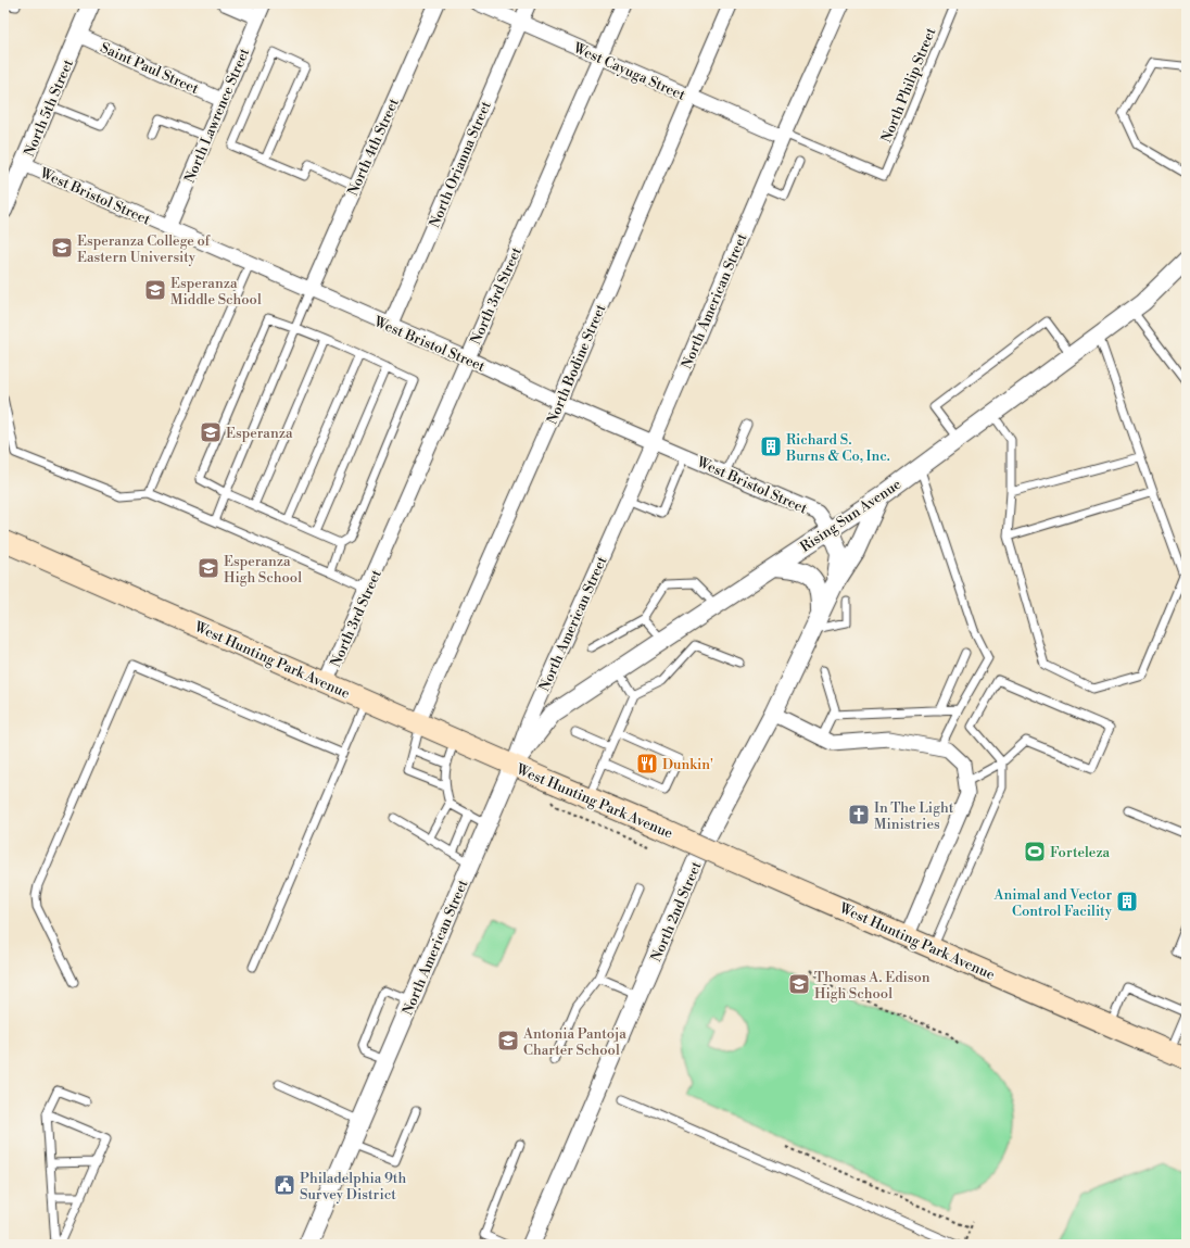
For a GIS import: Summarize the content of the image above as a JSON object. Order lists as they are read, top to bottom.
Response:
{
  "streets": {
    "main road": ["West Hunting Park Avenue"],
    "street": [
      "Saint Paul Street",
      "West Cayuga Street",
      "North 5th Street",
      "North Lawrence Street",
      "North 4th Street",
      "North Orianna Street",
      "West Bristol Street",
      "North 3rd Street",
      "North American Street",
      "North Bodine Street",
      "Rising Sun Avenue",
      "North 2nd Street"
    ],
    "lane": ["North Philip Street"]
  },
  "crossings": [
    ["Saint Paul Street", "North 5th Street"],
    ["Saint Paul Street", "North Lawrence Street"],
    ["West Cayuga Street", "North Philip Street"],
    ["West Cayuga Street", "North Orianna Street"],
    ["West Cayuga Street", "North 3rd Street"],
    ["West Cayuga Street", "North American Street"],
    ["West Cayuga Street", "North Bodine Street"],
    ["North Philip Street", "North American Street"],
    ["North 5th Street", "West Bristol Street"],
    ["North Lawrence Street", "West Bristol Street"],
    ["North 4th Street", "West Bristol Street"],
    ["North Orianna Street", "West Bristol Street"],
    ["West Bristol Street", "North 3rd Street"],
    ["West Bristol Street", "North American Street"],
    ["West Bristol Street", "North Bodine Street"],
    ["West Bristol Street", "Rising Sun Avenue"],
    ["West Bristol Street", "North 2nd Street"],
    ["North 3rd Street", "West Hunting Park Avenue"],
    ["North American Street", "Rising Sun Avenue"],
    ["North American Street", "West Hunting Park Avenue"],
    ["North Bodine Street", "West Hunting Park Avenue"],
    ["Rising Sun Avenue", "West Hunting Park Avenue"],
    ["Rising Sun Avenue", "North 2nd Street"]
  ],
  "places": {
    "school or university": [
      "Esperanza College of Eastern University",
      "Esperanza Middle School",
      "Esperanza",
      "Esperanza High School",
      "Thomas A. Edison High School",
      "Antonia Pantoja Charter School"
    ],
    "building": ["Richard S. Burns & Co, Inc.", "Animal and Vector Control Facility"],
    "restaurant": ["Dunkin'"],
    "church": ["In The Light Ministries"],
    "sports": ["Forteleza"],
    "public building": ["Philadelphia 9th Survey District"]
  }
}
